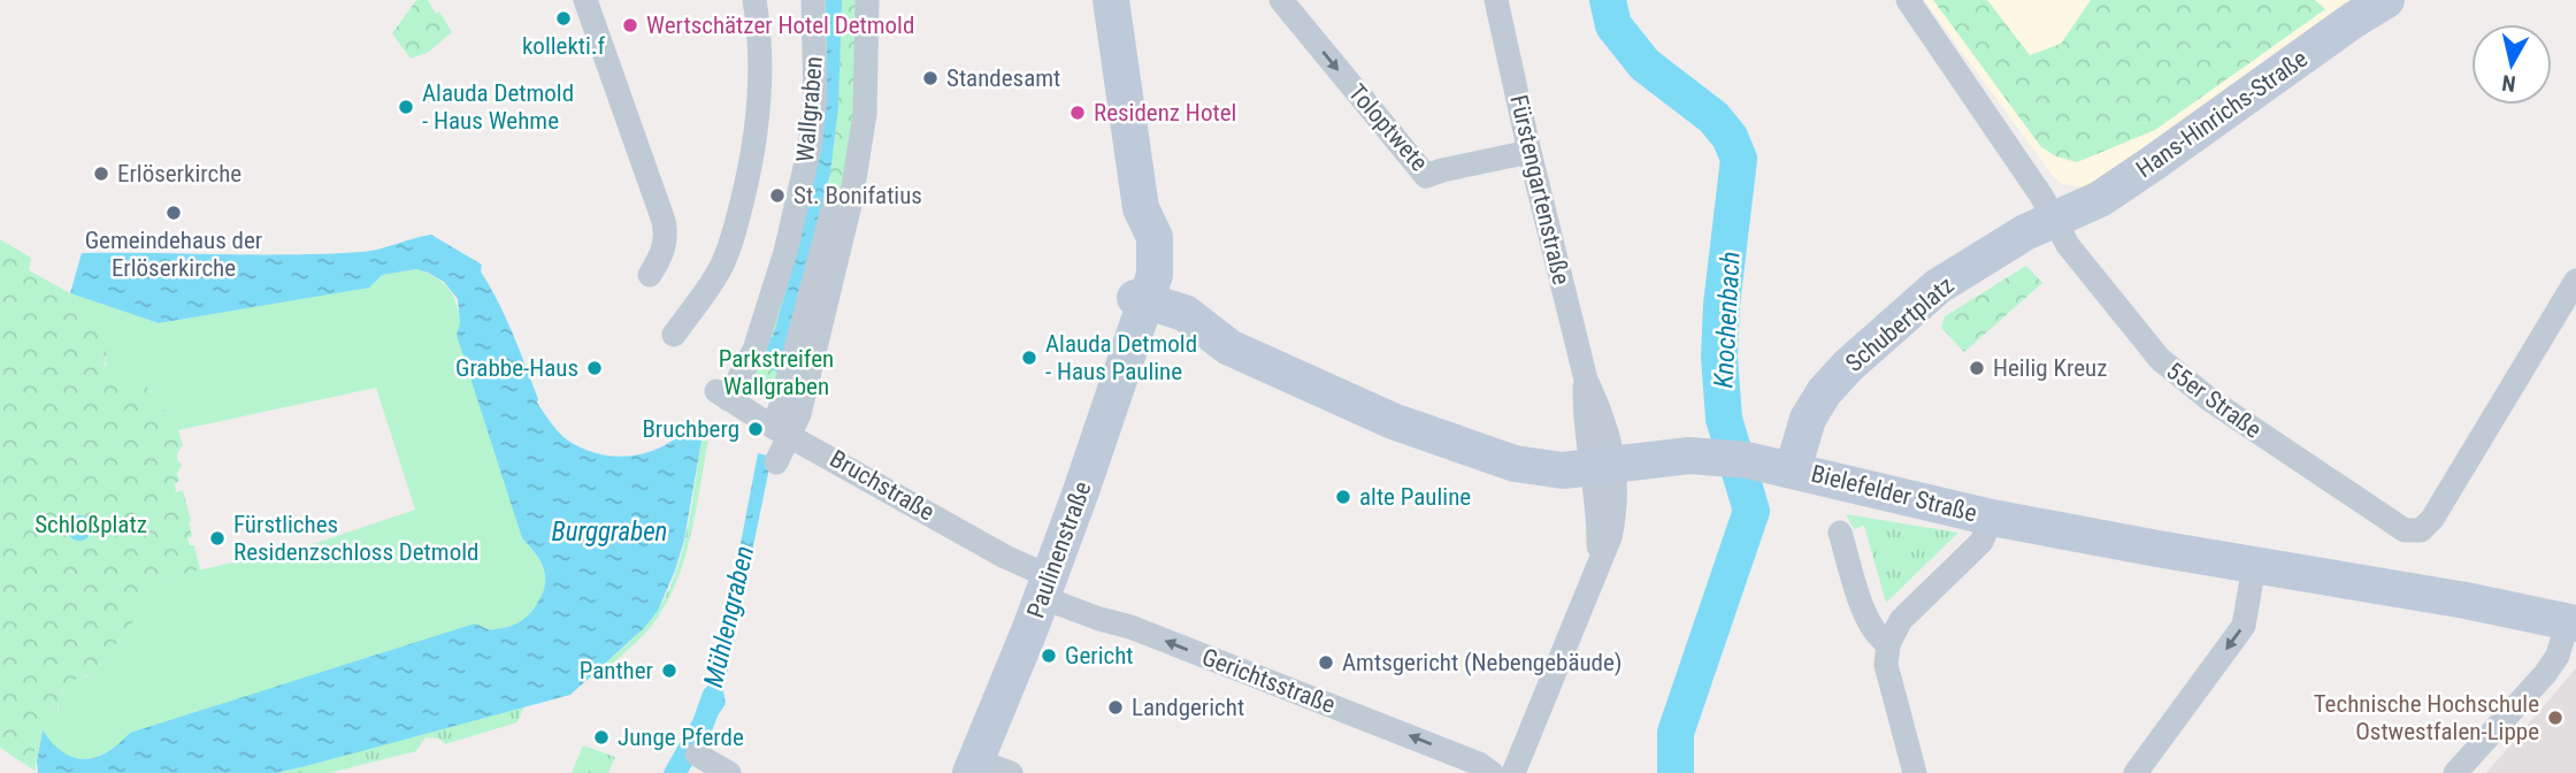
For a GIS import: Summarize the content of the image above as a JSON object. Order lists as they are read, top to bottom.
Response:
{
  "streets": {
    "main road": [
      "Hans-Hinrichs-Straße",
      "Schubertplatz",
      "Bielefelder Straße",
      "Paulinenstraße"
    ],
    "street": [
      "Wallgraben",
      "Toloptwete",
      "Fürstengartenstraße",
      "55er Straße",
      "Bruchstraße",
      "Gerichtsstraße"
    ]
  },
  "crossings": [
    ["Wallgraben", "Bruchstraße"],
    ["Hans-Hinrichs-Straße", "Schubertplatz"],
    ["Hans-Hinrichs-Straße", "55er Straße"],
    ["Toloptwete", "Fürstengartenstraße"],
    ["Fürstengartenstraße", "Bielefelder Straße"],
    ["Schubertplatz", "55er Straße"],
    ["Schubertplatz", "Bielefelder Straße"],
    ["Bruchstraße", "Paulinenstraße"],
    ["Bruchstraße", "Gerichtsstraße"],
    ["Bielefelder Straße", "Paulinenstraße"],
    ["Paulinenstraße", "Gerichtsstraße"]
  ],
  "one_way": ["Toloptwete", "Gerichtsstraße"],
  "water": ["Knochenbach", "Burggraben", "Mühlengraben"],
  "parks": ["Parkstreifen Wallgraben", "Schloßplatz"],
  "places": [
    "kollekti.f",
    "Wertschätzer Hotel Detmold",
    "Standesamt",
    "Alauda Detmold - Haus Wehme",
    "Residenz Hotel",
    "Erlöserkirche",
    "St. Bonifatius",
    "Gemeindehaus der Erlöserkirche",
    "Alauda Detmold - Haus Pauline",
    "Grabbe-Haus",
    "Heilig Kreuz",
    "Bruchberg",
    "alte Pauline",
    "Fürstliches Residenzschloss Detmold",
    "Gericht",
    "Amtsgericht (Nebengebäude)",
    "Panther",
    "Landgericht",
    "Technische Hochschule Ostwestfalen-Lippe",
    "Junge Pferde"
  ],
  "north": "bottom"
}
